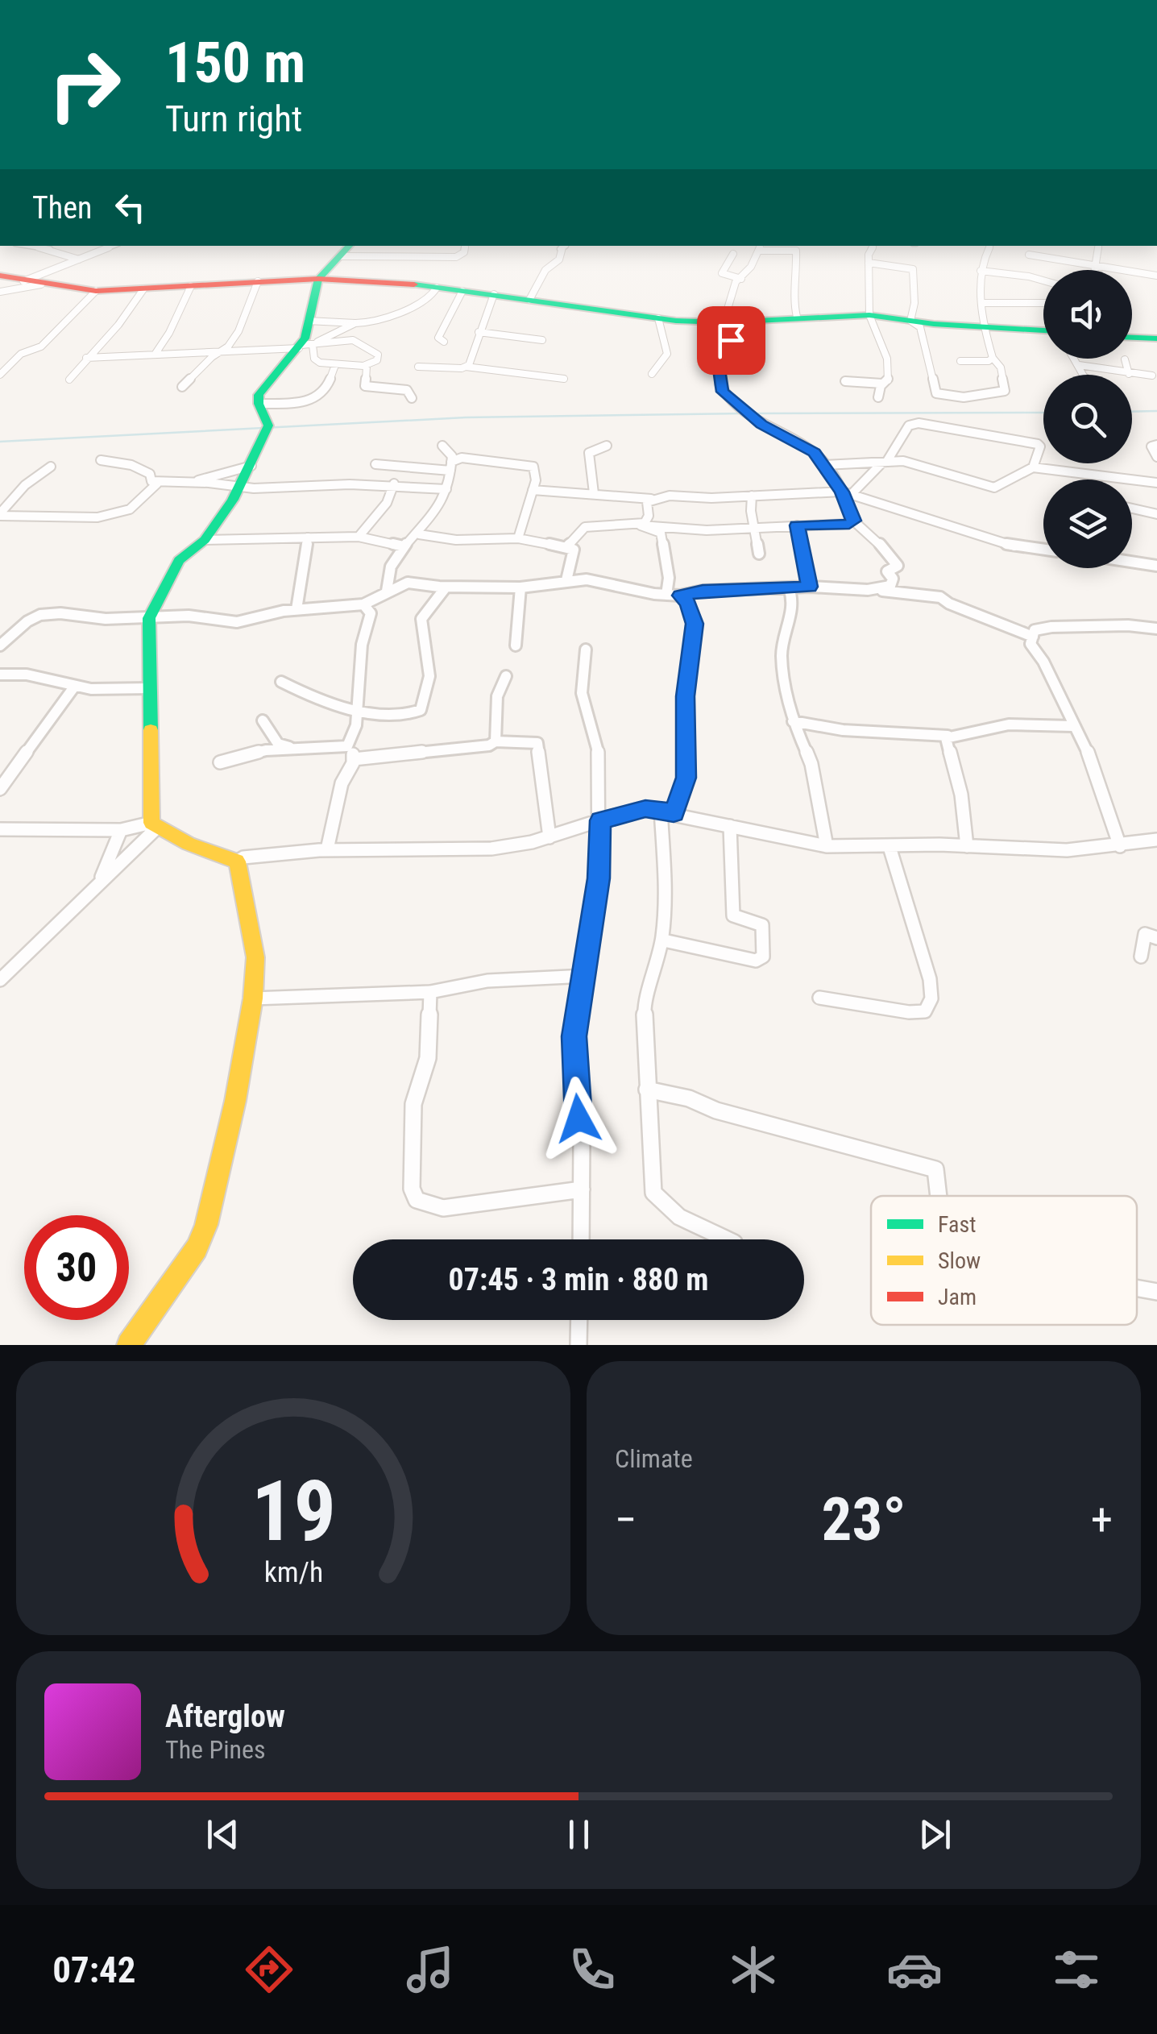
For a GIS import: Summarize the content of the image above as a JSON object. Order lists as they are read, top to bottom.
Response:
{
  "legend": ["Fast", "Slow", "Jam"],
  "page": {
    "turn": ["150 m", "Turn right"],
    "then": "Then",
    "limit": "30",
    "trip": "07:45 · 3 min · 880 m",
    "tile": "Climate",
    "heat": ["−", "23°", "+"],
    "song": ["Afterglow", "The Pines"],
    "tabs": "07:42",
    "gauge": ["19", "km/h"]
  }
}
